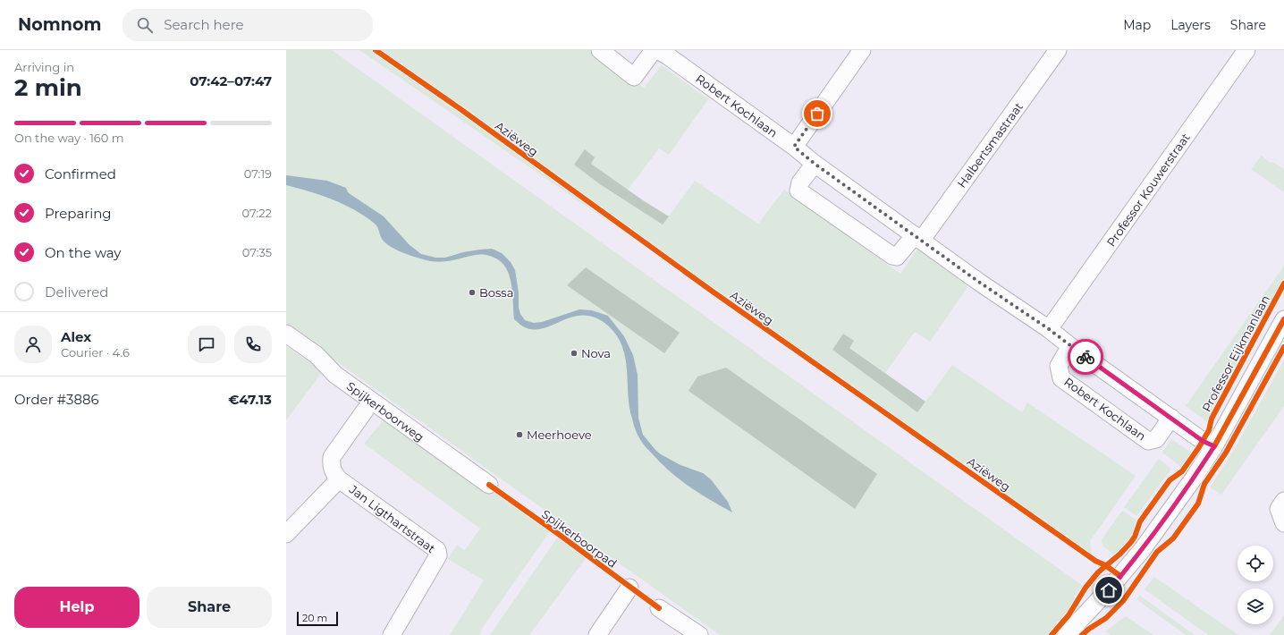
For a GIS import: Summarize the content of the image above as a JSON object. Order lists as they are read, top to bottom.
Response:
{
  "streets": {
    "street": [
      "Robert Kochlaan",
      "Halbertsmastraat",
      "Professor Kouwerstraat",
      "Spijkerboorweg",
      "Jan Ligthartstraat"
    ],
    "cycle path": ["Aziëweg", "Professor Eijkmanlaan", "Spijkerboorpad"]
  },
  "crossings": [
    ["Robert Kochlaan", "Halbertsmastraat"],
    ["Robert Kochlaan", "Professor Kouwerstraat"]
  ],
  "places": ["Bossa", "Nova", "Meerhoeve"],
  "scale_bar": "20 m",
  "page": {
    "header": "Nomnom",
    "search": "Search here",
    "nav": ["Map", "Layers", "Share"],
    "heading": ["2 min", "Arriving in", "07:42–07:47"],
    "panel": [
      "Alex",
      "Courier · 4.6",
      "Order #3886",
      "€47.13"
    ],
    "bar": "On the way · 160 m",
    "list": [
      ["Confirmed", "07:19"],
      ["Preparing", "07:22"],
      ["On the way", "07:35"],
      "Delivered"
    ],
    "buttons": ["Help", "Share"],
    "scale": "20 m"
  }
}
